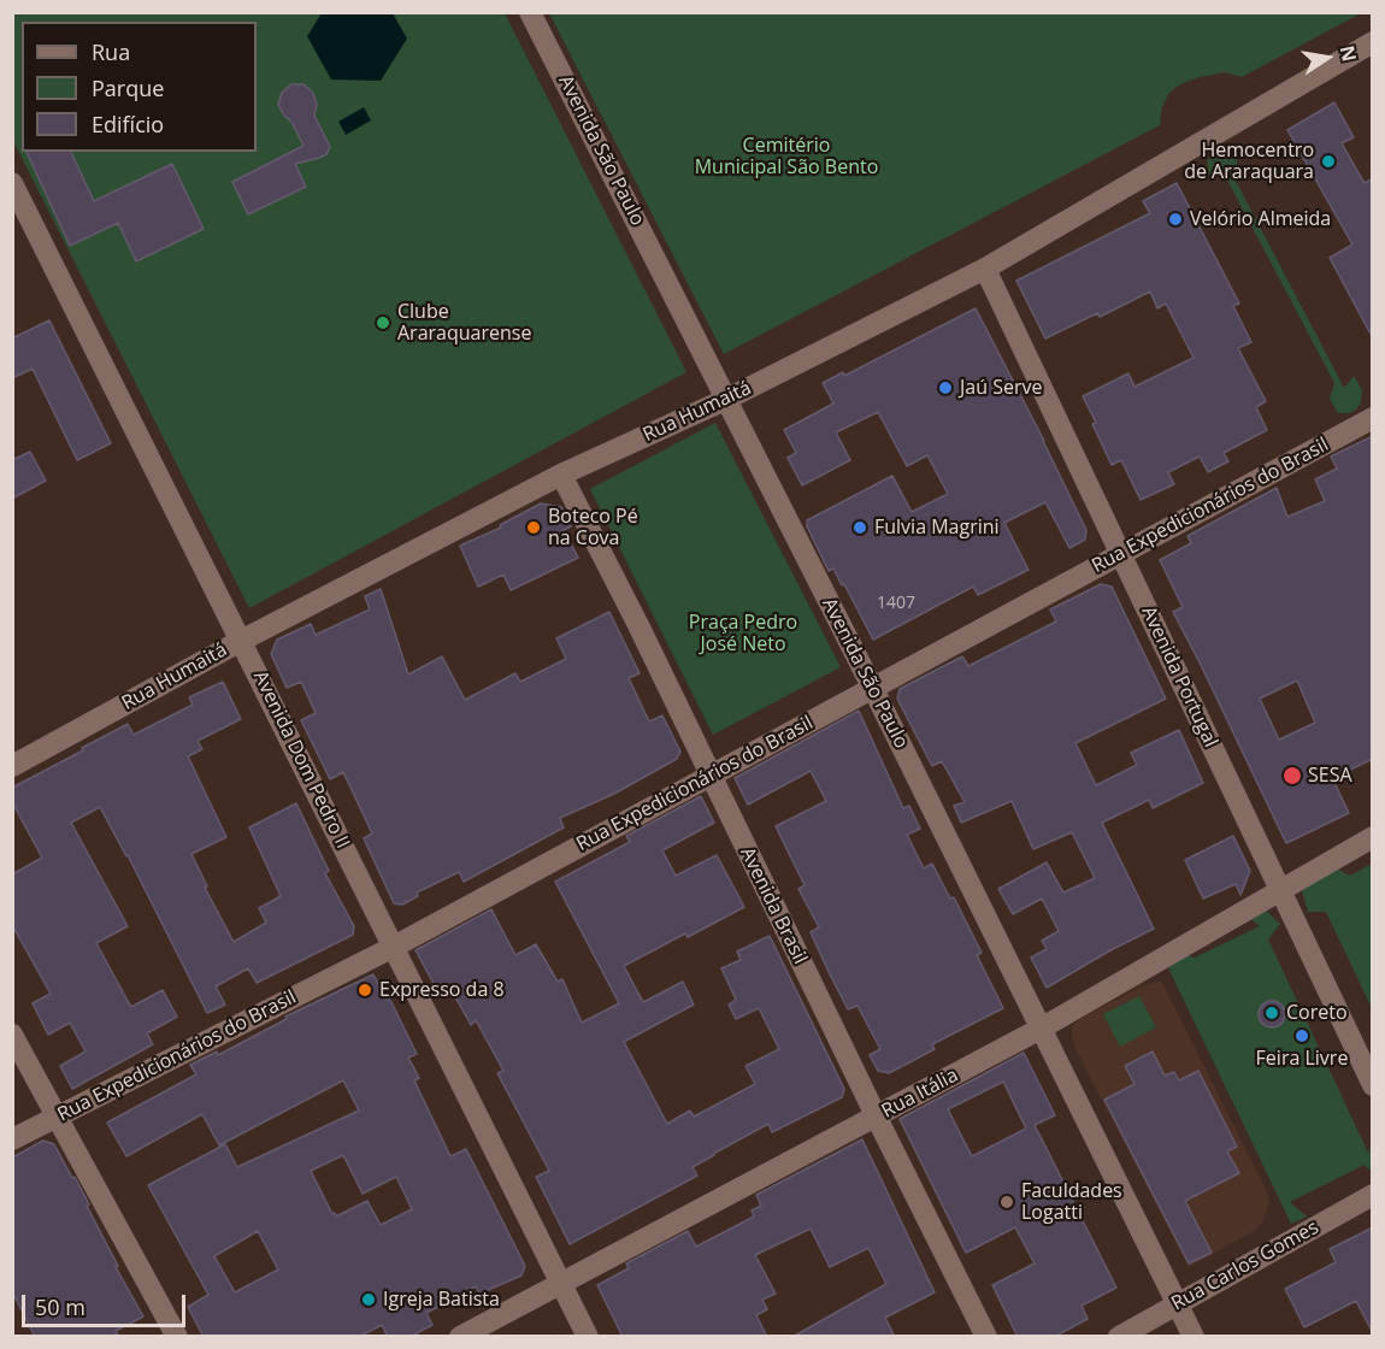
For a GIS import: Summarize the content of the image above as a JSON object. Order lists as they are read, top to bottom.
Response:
{
  "streets": {
    "street": [
      "Avenida São Paulo",
      "Rua Humaitá",
      "Rua Expedicionários do Brasil",
      "Avenida Portugal",
      "Avenida Dom Pedro II",
      "Avenida Brasil",
      "Rua Itália",
      "Rua Carlos Gomes"
    ]
  },
  "crossings": [
    ["Avenida São Paulo", "Rua Humaitá"],
    ["Avenida São Paulo", "Rua Expedicionários do Brasil"],
    ["Avenida São Paulo", "Rua Itália"],
    ["Avenida São Paulo", "Rua Carlos Gomes"],
    ["Rua Humaitá", "Avenida Portugal"],
    ["Rua Humaitá", "Avenida Dom Pedro II"],
    ["Rua Humaitá", "Avenida Brasil"],
    ["Rua Expedicionários do Brasil", "Avenida Portugal"],
    ["Rua Expedicionários do Brasil", "Avenida Dom Pedro II"],
    ["Rua Expedicionários do Brasil", "Avenida Brasil"],
    ["Avenida Portugal", "Rua Itália"],
    ["Avenida Dom Pedro II", "Rua Itália"],
    ["Avenida Brasil", "Rua Itália"]
  ],
  "parks": ["Cemitério Municipal São Bento", "Praça Pedro José Neto"],
  "places": [
    "Hemocentro de Araraquara",
    "Velório Almeida",
    "Clube Araraquarense",
    "Jaú Serve",
    "Boteco Pé na Cova",
    "Fulvia Magrini",
    "SESA",
    "Expresso da 8",
    "Coreto",
    "Feira Livre",
    "Faculdades Logatti",
    "Igreja Batista"
  ],
  "house_numbers": ["1407"],
  "legend": ["Rua", "Parque", "Edifício"],
  "scale_bar": "50 m",
  "north": "right"
}
